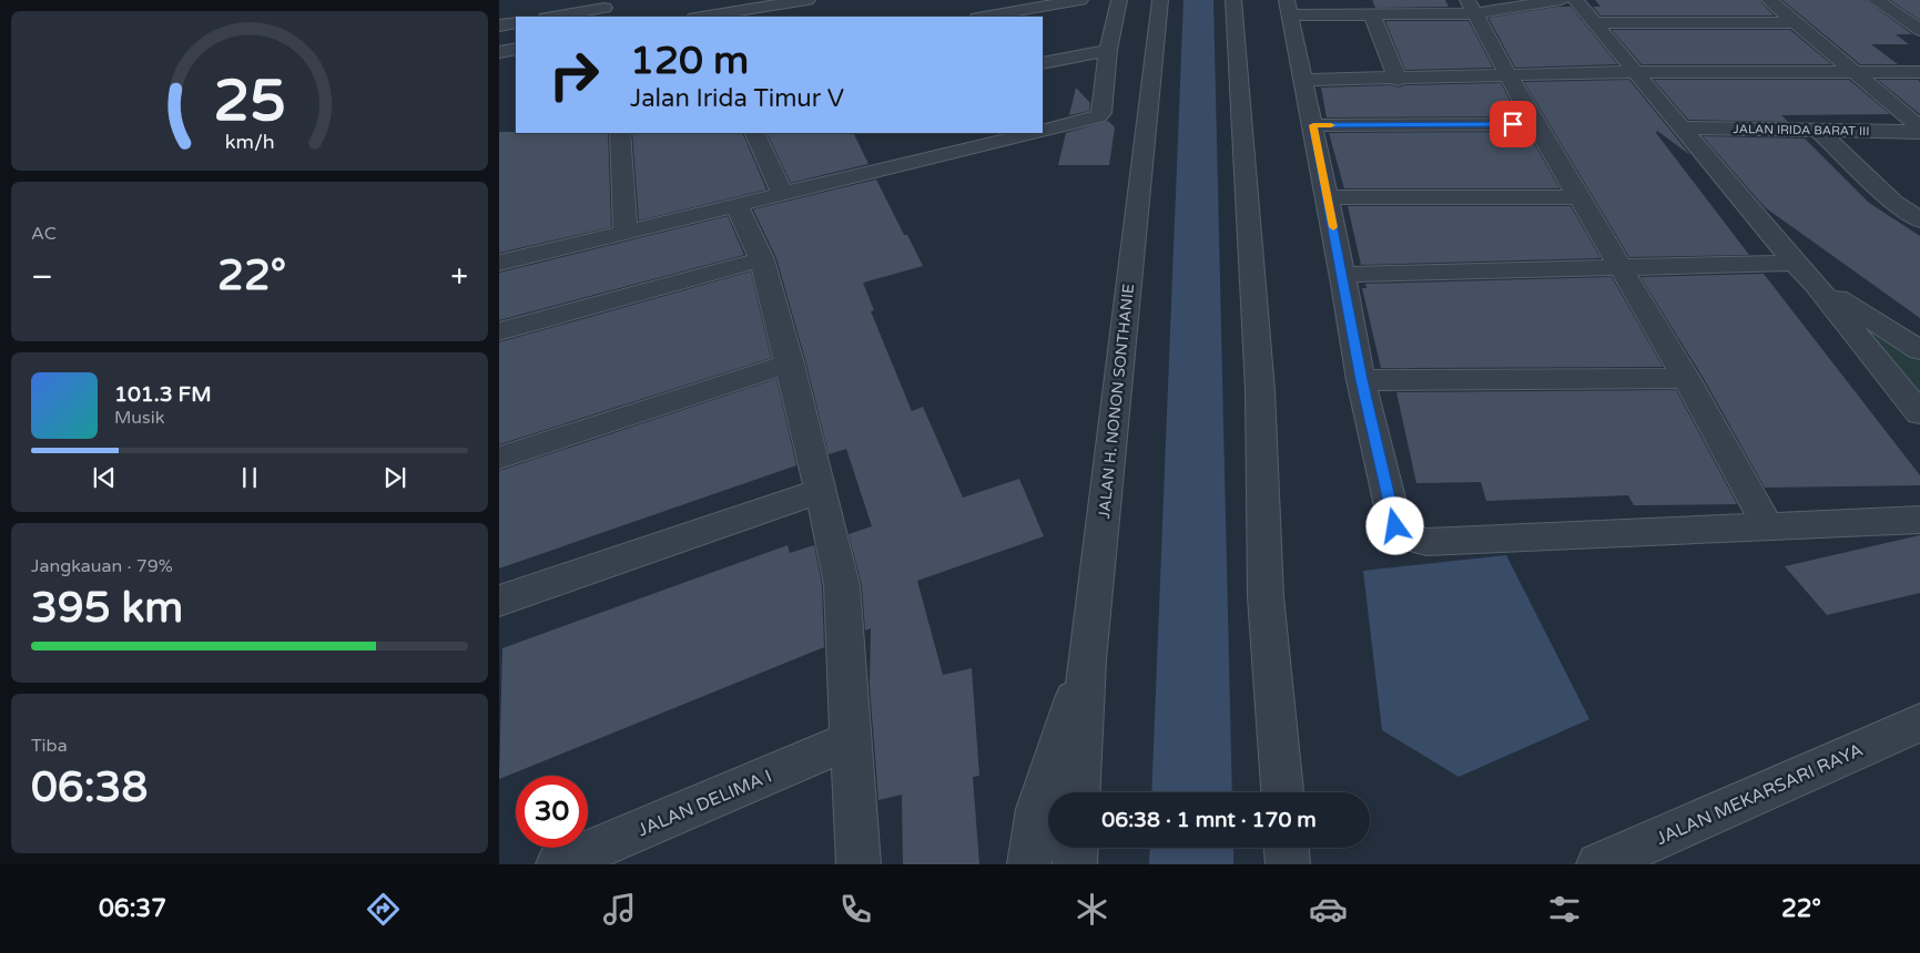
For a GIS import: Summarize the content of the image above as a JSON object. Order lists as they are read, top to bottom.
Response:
{
  "streets": {
    "street": [
      "JALAN IRIDA BARAT III",
      "JALAN H. NONON SONTHANIE",
      "JALAN MEKARSARI RAYA",
      "JALAN DELIMA I"
    ]
  },
  "page": {
    "turn": ["120 m", "Jalan Irida Timur V"],
    "tile": [
      "AC",
      ["Jangkauan · 79%", "395 km"],
      ["Tiba", "06:38"]
    ],
    "heat": ["−", "22°", "+"],
    "song": ["101.3 FM", "Musik"],
    "limit": "30",
    "trip": "06:38 · 1 mnt · 170 m",
    "tabs": ["06:37", "22°"],
    "gauge": ["25", "km/h"]
  }
}
